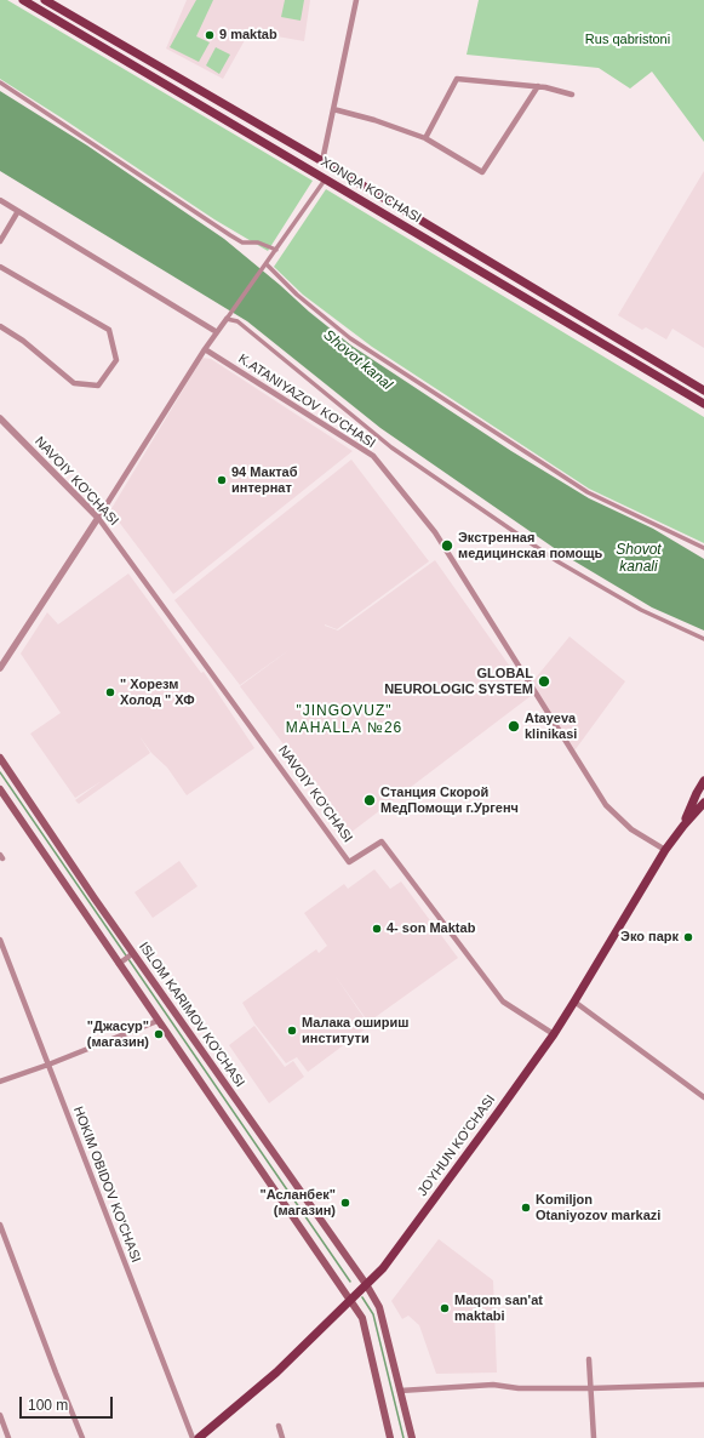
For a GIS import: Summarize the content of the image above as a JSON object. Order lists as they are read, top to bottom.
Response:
{
  "streets": {
    "main road": ["XONQA KO'CHASI", "ISLOM KARIMOV KO'CHASI", "JOYHUN KO'CHASI"],
    "street": ["K.ATANIYAZOV KO'CHASI", "NAVOIY KO'CHASI", "HOKIM OBIDOV KO'CHASI"]
  },
  "crossings": [
    ["K.ATANIYAZOV KO'CHASI", "JOYHUN KO'CHASI"],
    ["NAVOIY KO'CHASI", "JOYHUN KO'CHASI"],
    ["ISLOM KARIMOV KO'CHASI", "JOYHUN KO'CHASI"]
  ],
  "districts": ["\"JINGOVUZ\" MAHALLA №26"],
  "water": ["Shovot kanal", "Shovot kanali"],
  "parks": ["Rus qabristoni"],
  "places": [
    "9 maktab",
    "94 Мактаб интернат",
    "Экстренная медицинская помощь",
    "GLOBAL NEUROLOGIC SYSTEM",
    "\" Хорезм Холод \" ХФ",
    "Atayeva klinikasi",
    "Станция Скорой МедПомощи г.Ургенч",
    "4- son Maktab",
    "Эко парк",
    "Малака ошириш институти",
    "\"Джасур\" (магазин)",
    "\"Асланбек\" (магазин)",
    "Komiljon Otaniyozov markazi",
    "Maqom san'at maktabi"
  ],
  "scale_bar": "100 m"
}
